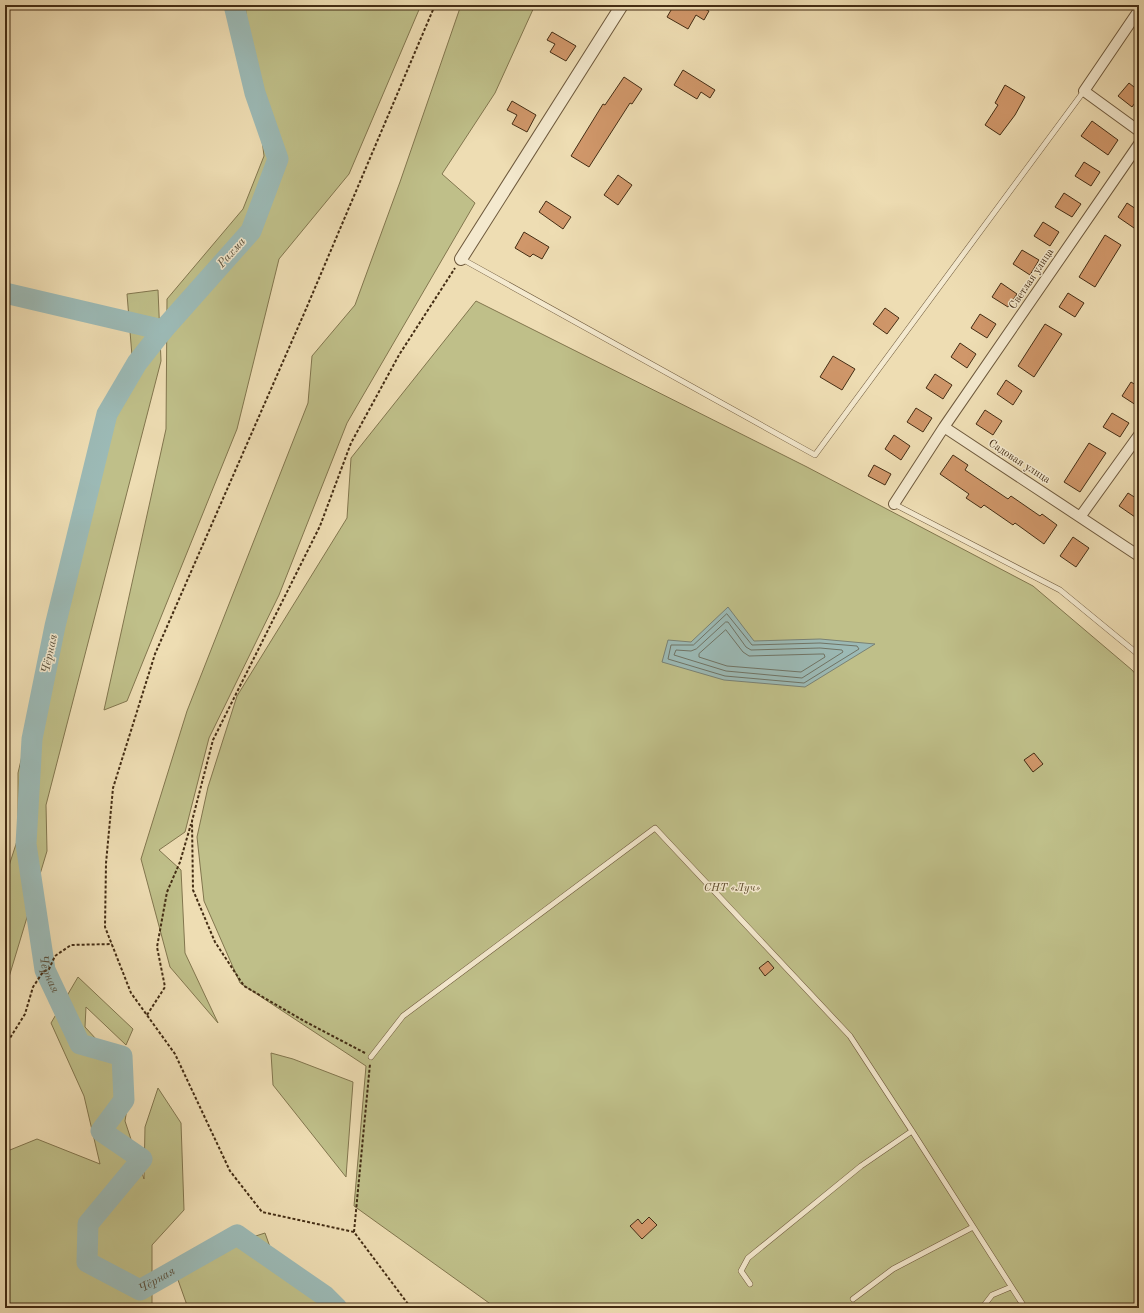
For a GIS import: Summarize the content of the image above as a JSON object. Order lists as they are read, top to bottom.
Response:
{
  "streets": {
    "street": ["Светлая улица", "Садовая улица"]
  },
  "crossings": [
    ["Светлая улица", "Садовая улица"]
  ],
  "water": ["Рахма", "Чёрная"],
  "parks": ["СНТ «Луч»"]
}
